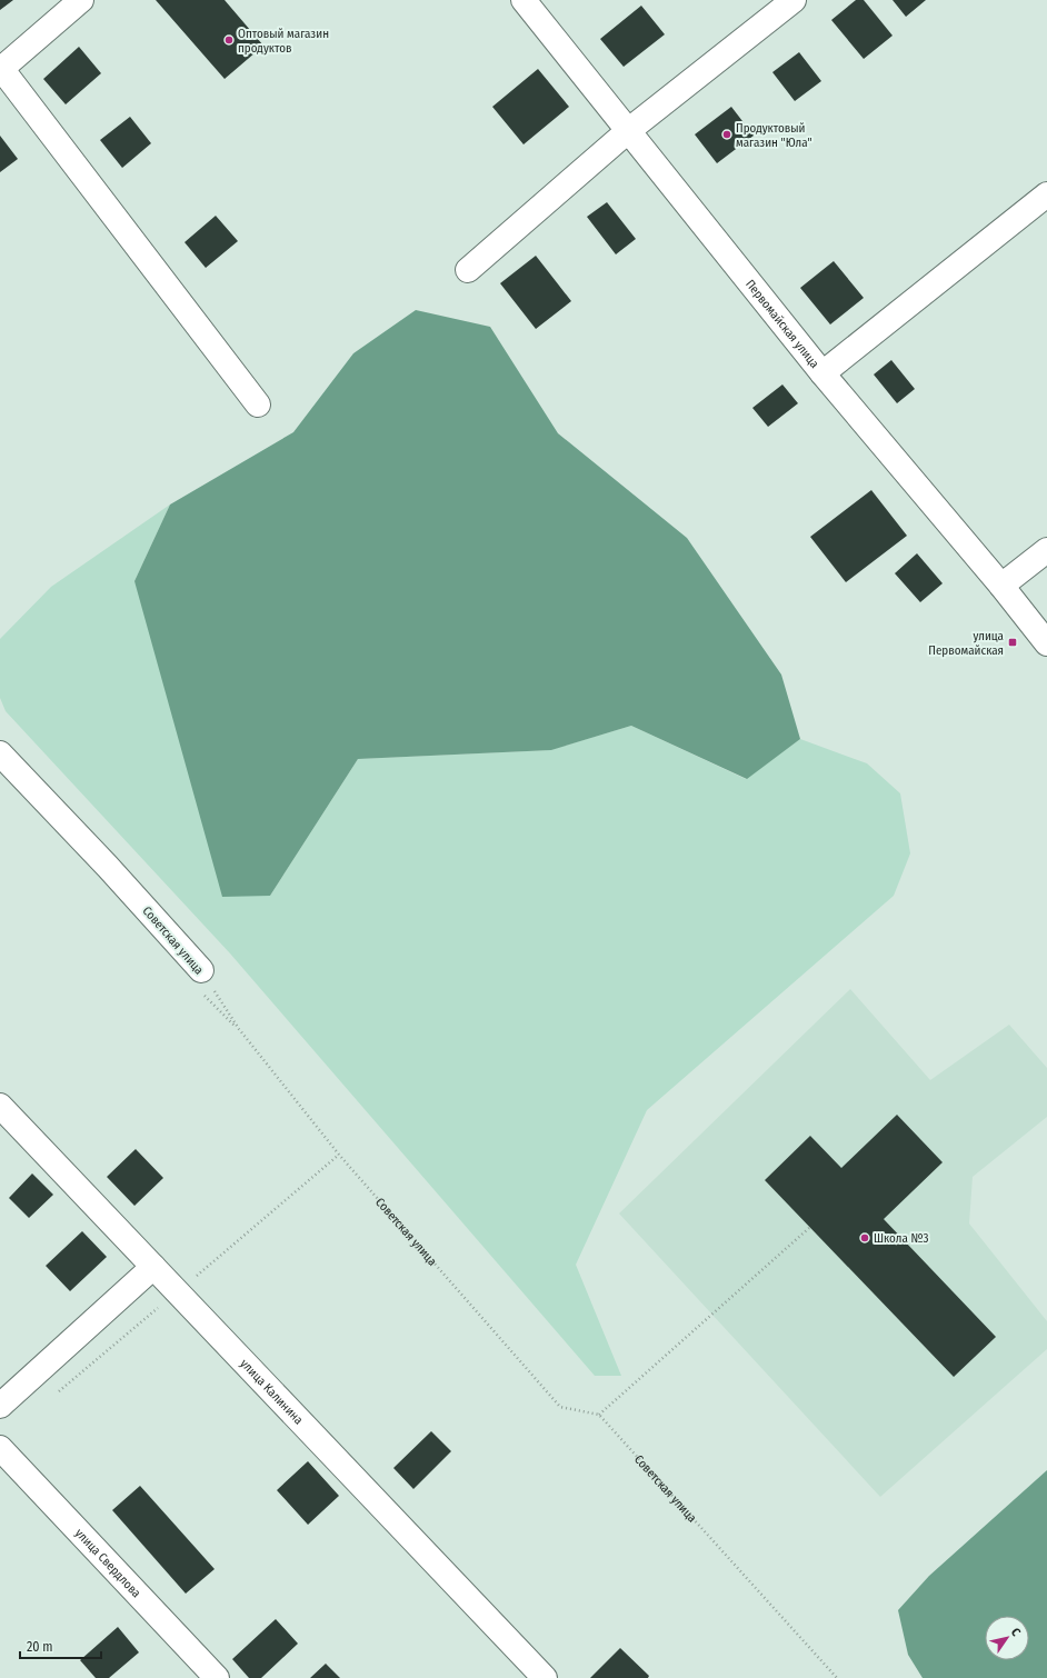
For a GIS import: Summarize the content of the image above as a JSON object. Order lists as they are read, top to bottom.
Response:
{
  "streets": {
    "street": [
      "Первомайская улица",
      "Советская улица",
      "улица Калинина",
      "улица Свердлова"
    ]
  },
  "places": {
    "other": ["Оптовый магазин продуктов", "Продуктовый магазин \"Юла\"", "Школа №3"],
    "transit": ["улица Первомайская"]
  },
  "scale_bar": "20 m",
  "north": "top right"
}
